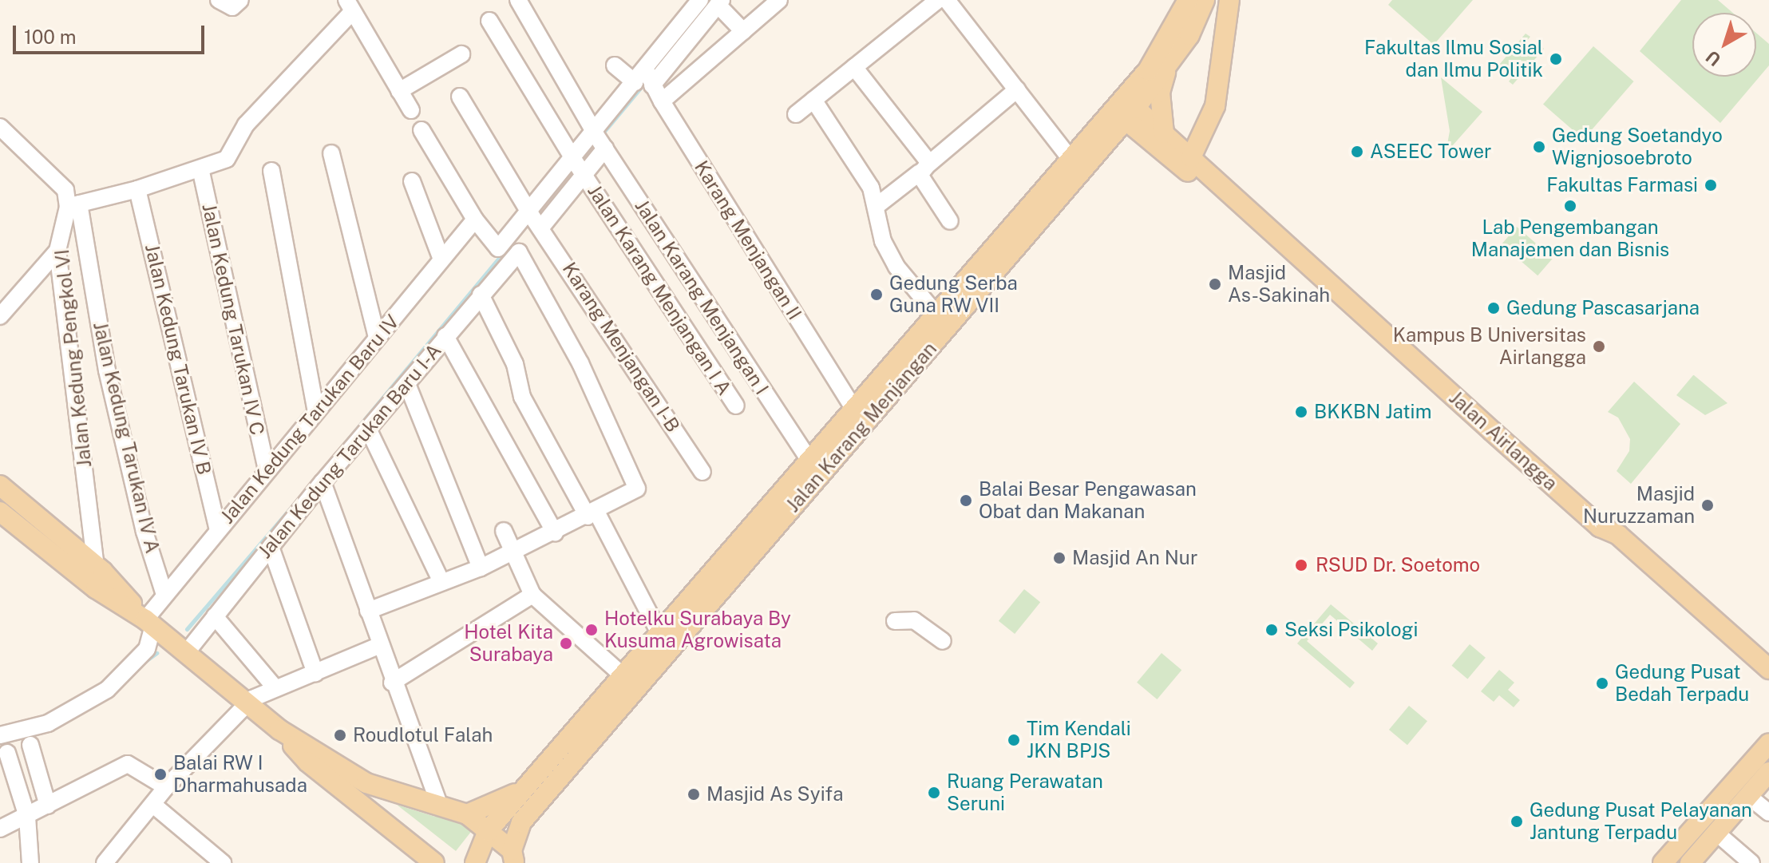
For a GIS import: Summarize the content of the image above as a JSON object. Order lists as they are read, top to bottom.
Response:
{
  "streets": {
    "main road": ["Jalan Karang Menjangan", "Jalan Airlangga"],
    "street": [
      "Karang Menjangan II",
      "Jalan Karang Menjangan I A",
      "Jalan Karang Menjangan I",
      "Jalan Kedung Tarukan IV C",
      "Karang Menjangan I-B",
      "Jalan Kedung Pengkol VI",
      "Jalan Kedung Tarukan IV B",
      "Jalan Kedung Tarukan Baru IV",
      "Jalan Kedung Tarukan IV A",
      "Jalan Kedung Tarukan Baru I-A"
    ]
  },
  "crossings": [
    ["Karang Menjangan II", "Jalan Karang Menjangan"],
    ["Karang Menjangan II", "Jalan Kedung Tarukan Baru I-A"],
    ["Jalan Karang Menjangan I A", "Jalan Kedung Tarukan Baru I-A"],
    ["Jalan Karang Menjangan I", "Jalan Karang Menjangan"],
    ["Jalan Karang Menjangan I", "Jalan Kedung Tarukan Baru I-A"],
    ["Jalan Kedung Tarukan IV C", "Jalan Kedung Tarukan Baru IV"],
    ["Karang Menjangan I-B", "Jalan Kedung Tarukan Baru I-A"],
    ["Jalan Kedung Pengkol VI", "Jalan Kedung Tarukan IV A"],
    ["Jalan Kedung Tarukan IV B", "Jalan Kedung Tarukan Baru IV"],
    ["Jalan Kedung Tarukan Baru IV", "Jalan Kedung Tarukan IV A"],
    ["Jalan Karang Menjangan", "Jalan Airlangga"]
  ],
  "places": [
    "Fakultas Ilmu Sosial dan Ilmu Politik",
    "Gedung Soetandyo Wignjosoebroto",
    "ASEEC Tower",
    "Fakultas Farmasi",
    "Lab Pengembangan Manajemen dan Bisnis",
    "Masjid As-Sakinah",
    "Gedung Serba Guna RW VII",
    "Gedung Pascasarjana",
    "Kampus B Universitas Airlangga",
    "BKKBN Jatim",
    "Balai Besar Pengawasan Obat dan Makanan",
    "Masjid Nuruzzaman",
    "Masjid An Nur",
    "RSUD Dr. Soetomo",
    "Hotelku Surabaya By Kusuma Agrowisata",
    "Seksi Psikologi",
    "Hotel Kita Surabaya",
    "Gedung Pusat Bedah Terpadu",
    "Roudlotul Falah",
    "Tim Kendali JKN BPJS",
    "Balai RW I Dharmahusada",
    "Ruang Perawatan Seruni",
    "Masjid As Syifa",
    "Gedung Pusat Pelayanan Jantung Terpadu"
  ],
  "scale_bar": "100 m",
  "north": "bottom left"
}
